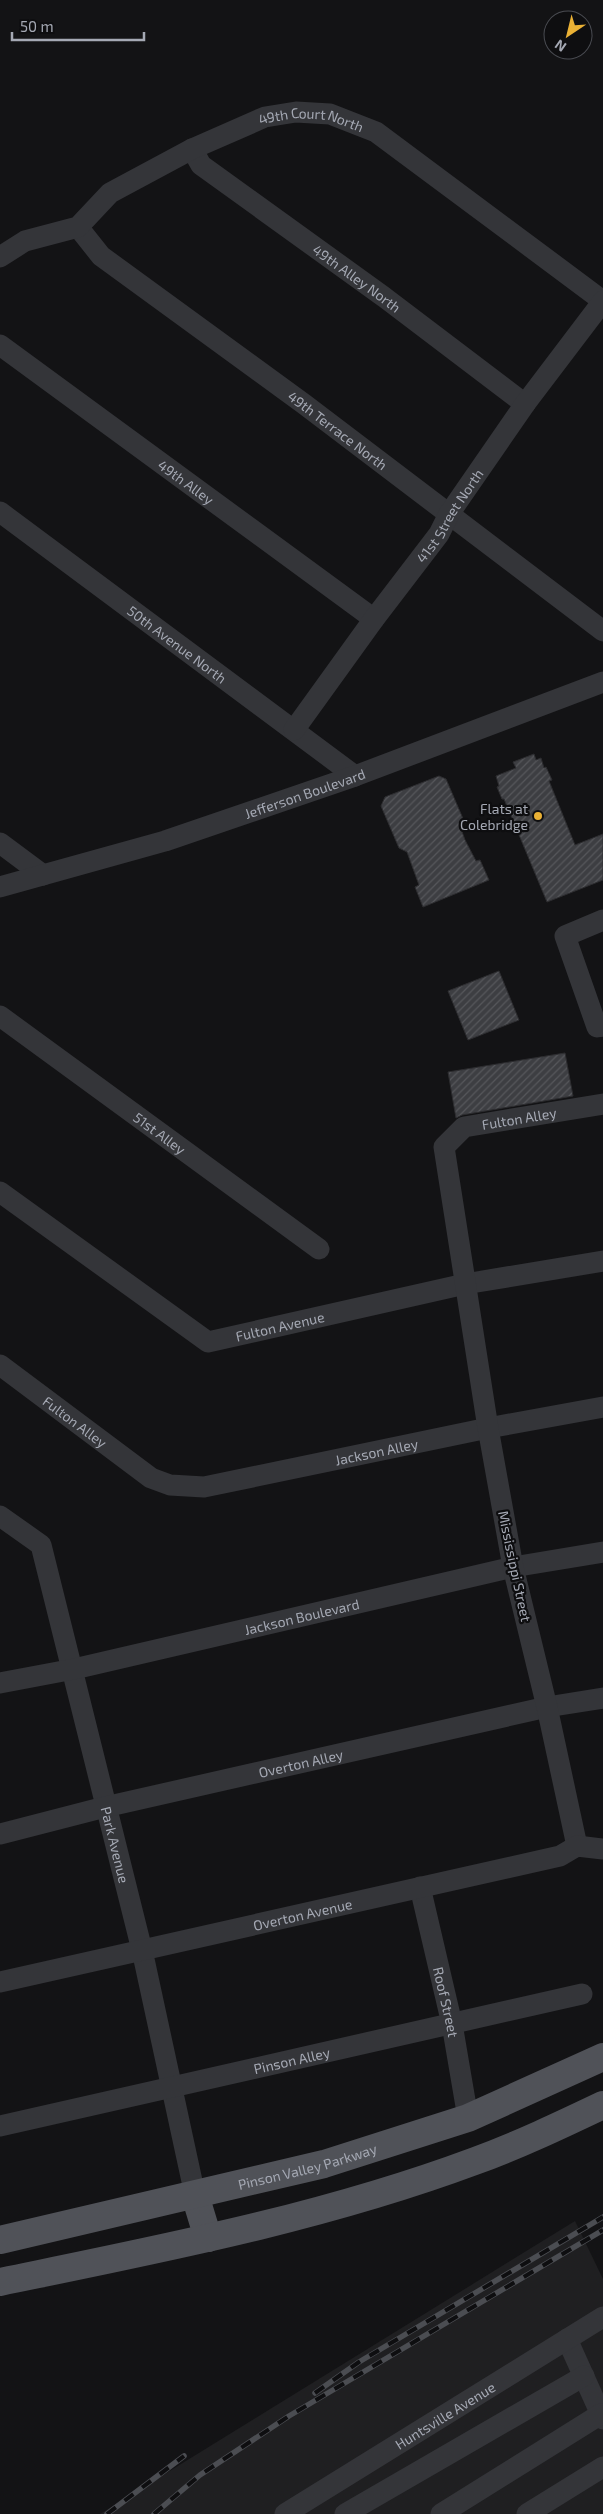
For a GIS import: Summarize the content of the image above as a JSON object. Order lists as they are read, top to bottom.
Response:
{
  "streets": {
    "main road": ["Pinson Valley Parkway"],
    "street": [
      "49th Court North",
      "49th Alley North",
      "49th Terrace North",
      "49th Alley",
      "41st Street North",
      "50th Avenue North",
      "Jefferson Boulevard",
      "Fulton Alley",
      "51st Alley",
      "Fulton Avenue",
      "Jackson Alley",
      "Mississippi Street",
      "Jackson Boulevard",
      "Overton Alley",
      "Park Avenue",
      "Overton Avenue",
      "Roof Street",
      "Pinson Alley",
      "Huntsville Avenue"
    ]
  },
  "crossings": [
    ["49th Court North", "49th Alley North"],
    ["49th Court North", "49th Terrace North"],
    ["49th Court North", "41st Street North"],
    ["49th Alley North", "41st Street North"],
    ["49th Terrace North", "41st Street North"],
    ["49th Alley", "41st Street North"],
    ["41st Street North", "50th Avenue North"],
    ["50th Avenue North", "Jefferson Boulevard"],
    ["Fulton Alley", "Jackson Alley"],
    ["Fulton Alley", "Mississippi Street"],
    ["Fulton Avenue", "Mississippi Street"],
    ["Jackson Alley", "Mississippi Street"],
    ["Mississippi Street", "Jackson Boulevard"],
    ["Mississippi Street", "Overton Alley"],
    ["Mississippi Street", "Overton Avenue"],
    ["Jackson Boulevard", "Park Avenue"],
    ["Overton Alley", "Park Avenue"],
    ["Park Avenue", "Overton Avenue"],
    ["Park Avenue", "Pinson Alley"],
    ["Park Avenue", "Pinson Valley Parkway"],
    ["Overton Avenue", "Roof Street"],
    ["Roof Street", "Pinson Alley"],
    ["Roof Street", "Pinson Valley Parkway"]
  ],
  "places": ["Flats at Colebridge"],
  "scale_bar": "50 m",
  "north": "bottom left"
}
